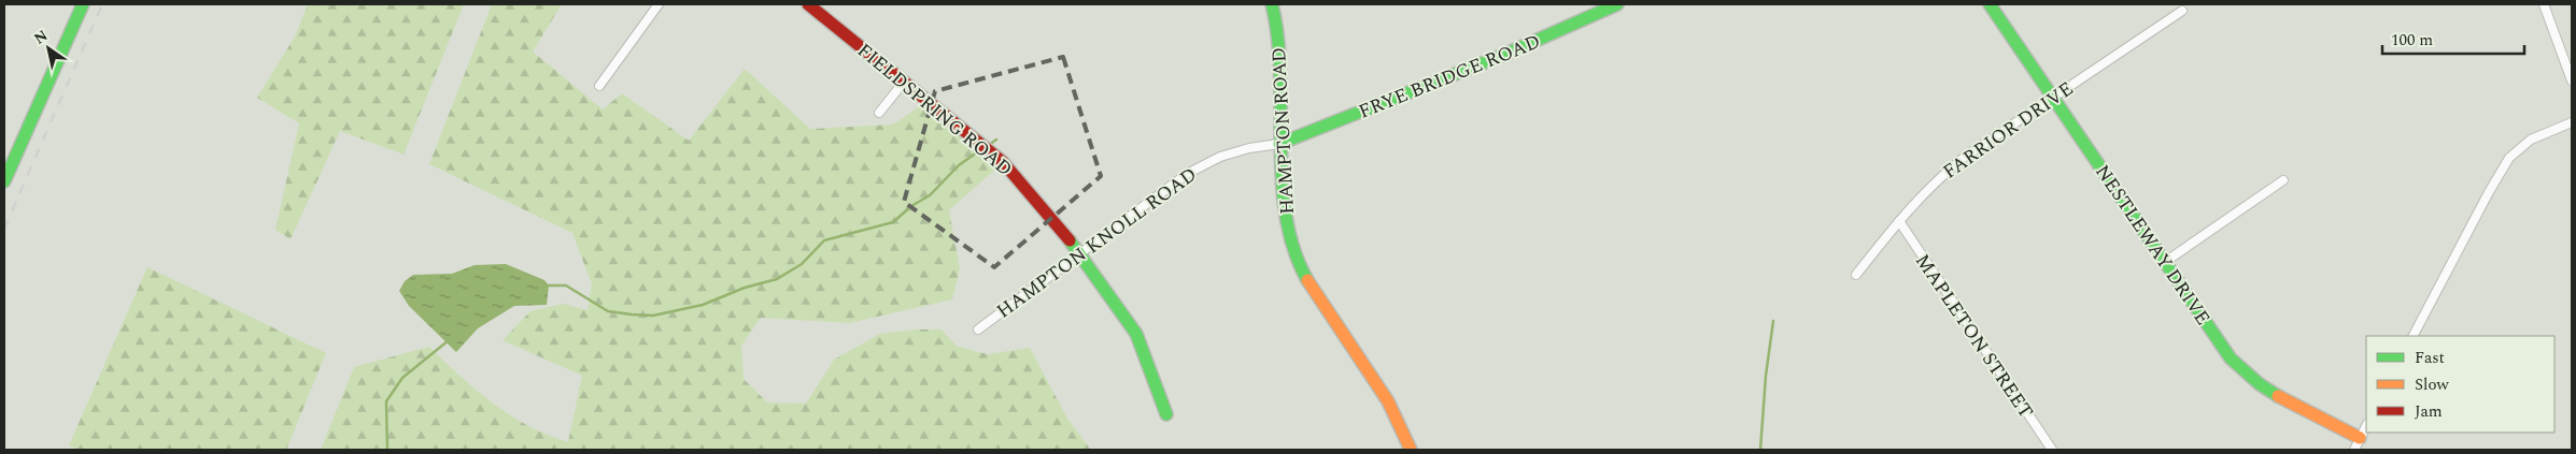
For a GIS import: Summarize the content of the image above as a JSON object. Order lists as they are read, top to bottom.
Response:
{
  "streets": {
    "street": [
      "FRYE BRIDGE ROAD",
      "FIELDSPRING ROAD",
      "FARRIOR DRIVE",
      "HAMPTON ROAD",
      "HAMPTON KNOLL ROAD",
      "NESTLEWAY DRIVE",
      "MAPLETON STREET"
    ]
  },
  "crossings": [
    ["FRYE BRIDGE ROAD", "HAMPTON ROAD"],
    ["FRYE BRIDGE ROAD", "HAMPTON KNOLL ROAD"],
    ["FIELDSPRING ROAD", "HAMPTON KNOLL ROAD"],
    ["FARRIOR DRIVE", "NESTLEWAY DRIVE"],
    ["FARRIOR DRIVE", "MAPLETON STREET"],
    ["HAMPTON ROAD", "HAMPTON KNOLL ROAD"]
  ],
  "legend": ["Fast", "Slow", "Jam"],
  "scale_bar": "100 m",
  "north": "top left"
}
